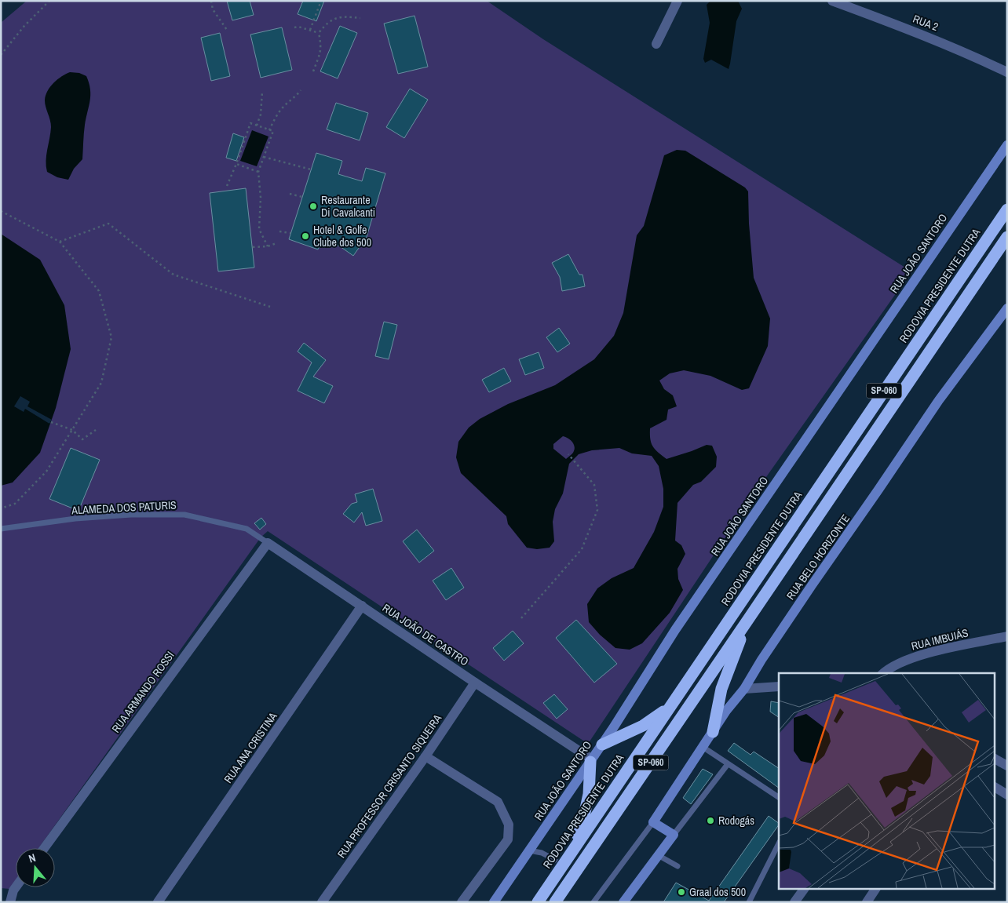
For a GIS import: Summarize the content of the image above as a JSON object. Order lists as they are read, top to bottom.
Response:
{
  "streets": {
    "highway": ["RODOVIA PRESIDENTE DUTRA", "SP-060"],
    "street": [
      "RUA 2",
      "RUA JOÃO SANTORO",
      "RUA BELO HORIZONTE",
      "RUA JOÃO DE CASTRO",
      "RUA IMBUIÁS",
      "RUA ARMANDO ROSSI",
      "RUA ANA CRISTINA",
      "RUA PROFESSOR CRISANTO SIQUEIRA"
    ],
    "lane": ["ALAMEDA DOS PATURIS"]
  },
  "crossings": [
    ["RUA JOÃO SANTORO", "RUA JOÃO DE CASTRO"],
    ["ALAMEDA DOS PATURIS", "RUA JOÃO DE CASTRO"],
    ["RUA JOÃO DE CASTRO", "RUA ARMANDO ROSSI"],
    ["RUA JOÃO DE CASTRO", "RUA ANA CRISTINA"],
    ["RUA JOÃO DE CASTRO", "RUA PROFESSOR CRISANTO SIQUEIRA"]
  ],
  "places": [
    "Restaurante Di Cavalcanti",
    "Hotel & Golfe Clube dos 500",
    "Rodogás",
    "Graal dos 500"
  ],
  "north": "top"
}
